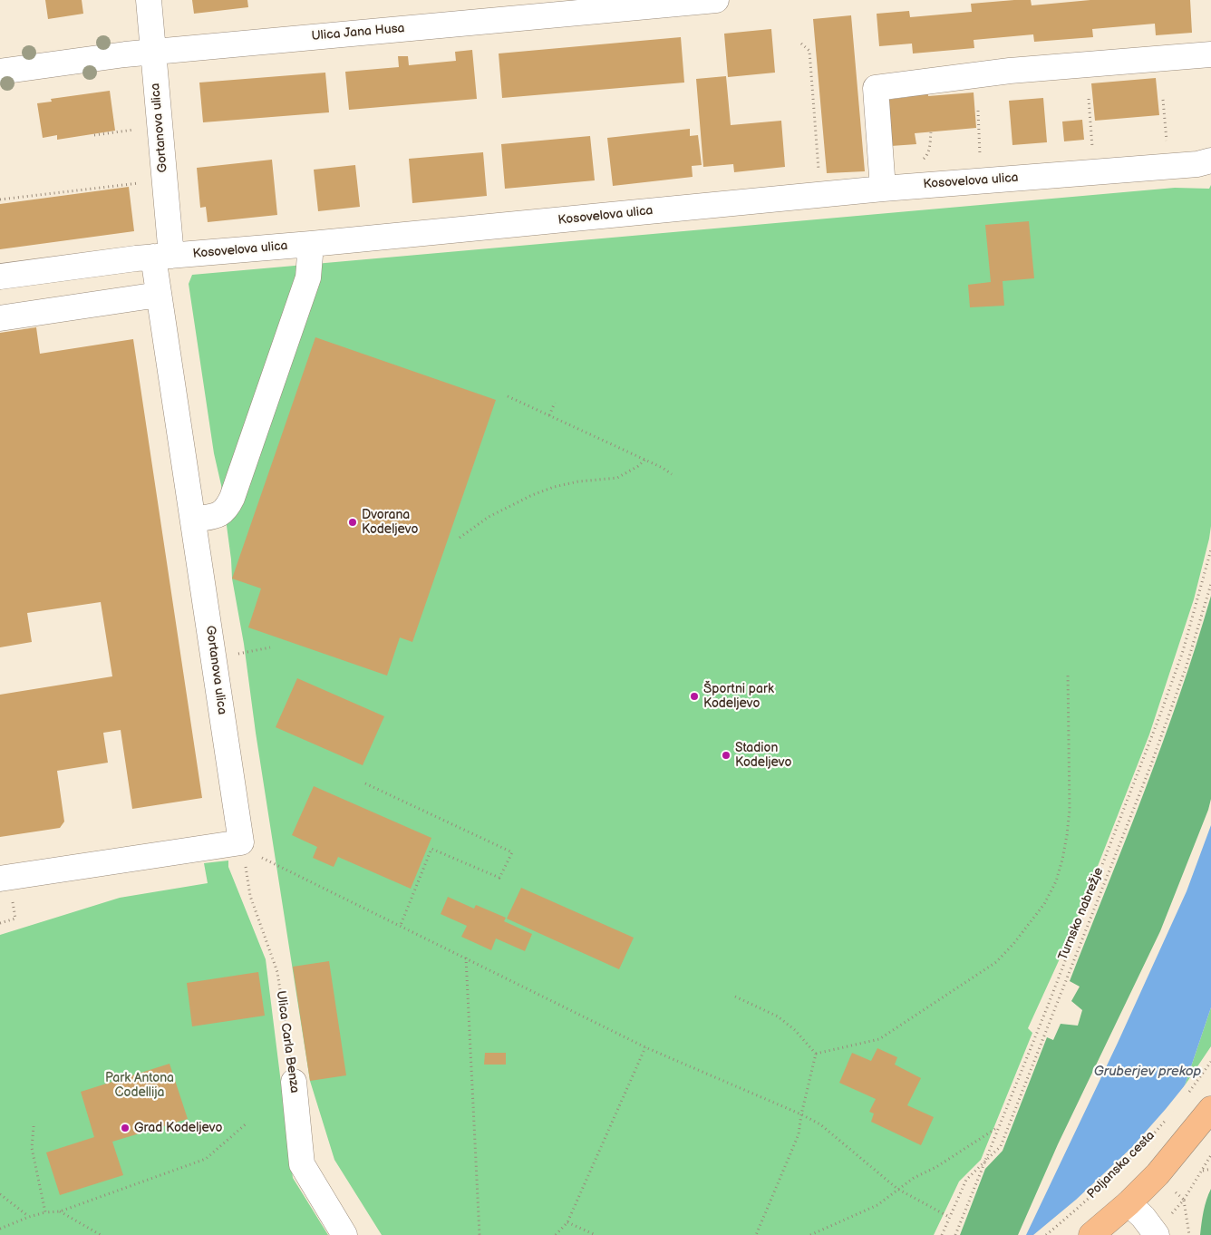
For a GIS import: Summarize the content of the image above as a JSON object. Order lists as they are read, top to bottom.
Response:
{
  "streets": {
    "street": [
      "Ulica Jana Husa",
      "Gortanova ulica",
      "Kosovelova ulica",
      "Ulica Carla Benza"
    ],
    "path": ["Turnsko nabrežje", "Poljanska cesta"]
  },
  "crossings": [
    ["Ulica Jana Husa", "Gortanova ulica"],
    ["Gortanova ulica", "Kosovelova ulica"],
    ["Gortanova ulica", "Ulica Carla Benza"]
  ],
  "water": ["Gruberjev prekop"],
  "parks": ["Park Antona Codellija"],
  "places": [
    "Dvorana Kodeljevo",
    "Športni park Kodeljevo",
    "Stadion Kodeljevo",
    "Grad Kodeljevo"
  ]
}
